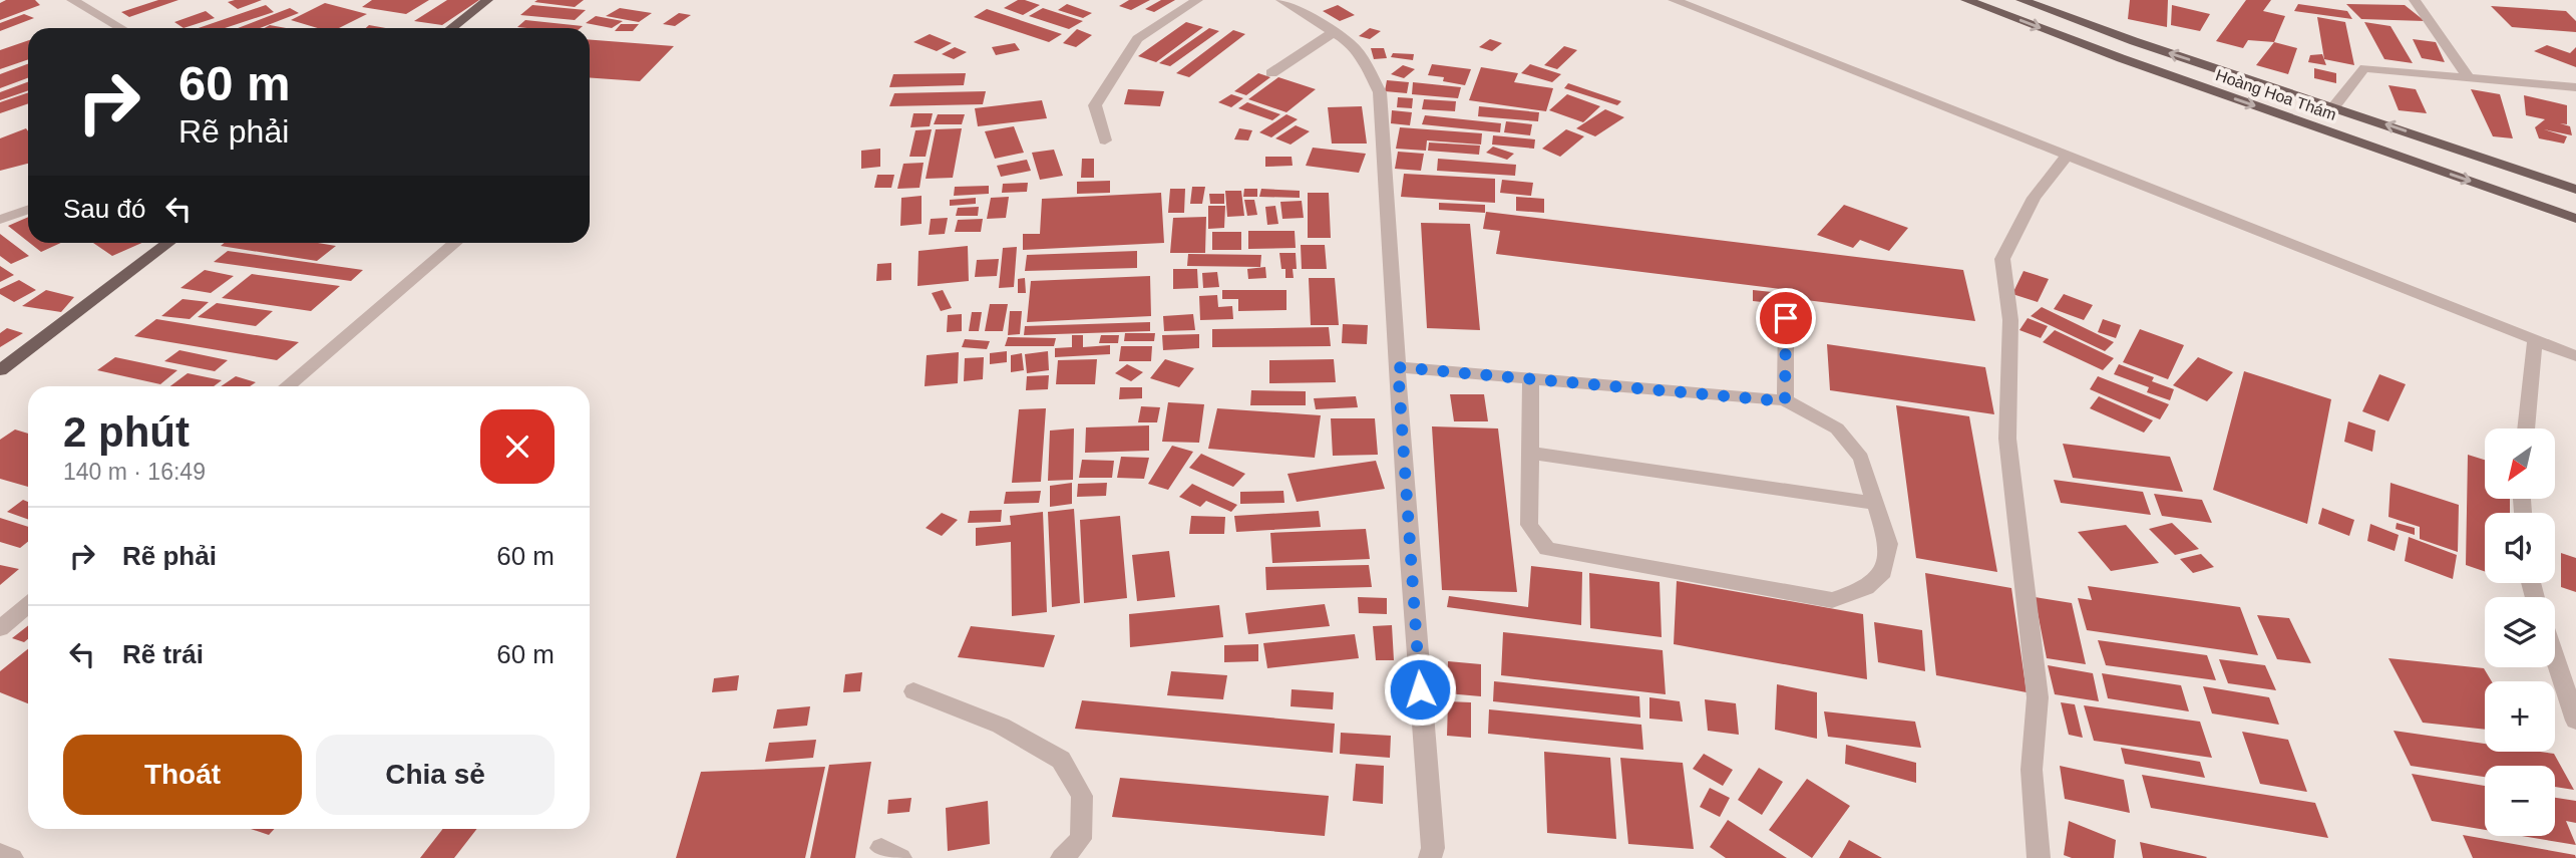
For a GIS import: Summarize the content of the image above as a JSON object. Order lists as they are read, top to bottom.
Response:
{
  "streets": {
    "main road": ["Hoàng Hoa Thám"]
  },
  "north": "bottom left",
  "page": {
    "turn": ["60 m", "Rẽ phải"],
    "then": "Sau đó",
    "heading": ["2 phút", "140 m · 16:49"],
    "map_buttons": ["+", "−"],
    "list": [
      {
        "name": "Rẽ phải",
        "value": "60 m"
      },
      {
        "name": "Rẽ trái",
        "value": "60 m"
      }
    ],
    "buttons": ["Thoát", "Chia sẻ"]
  }
}
